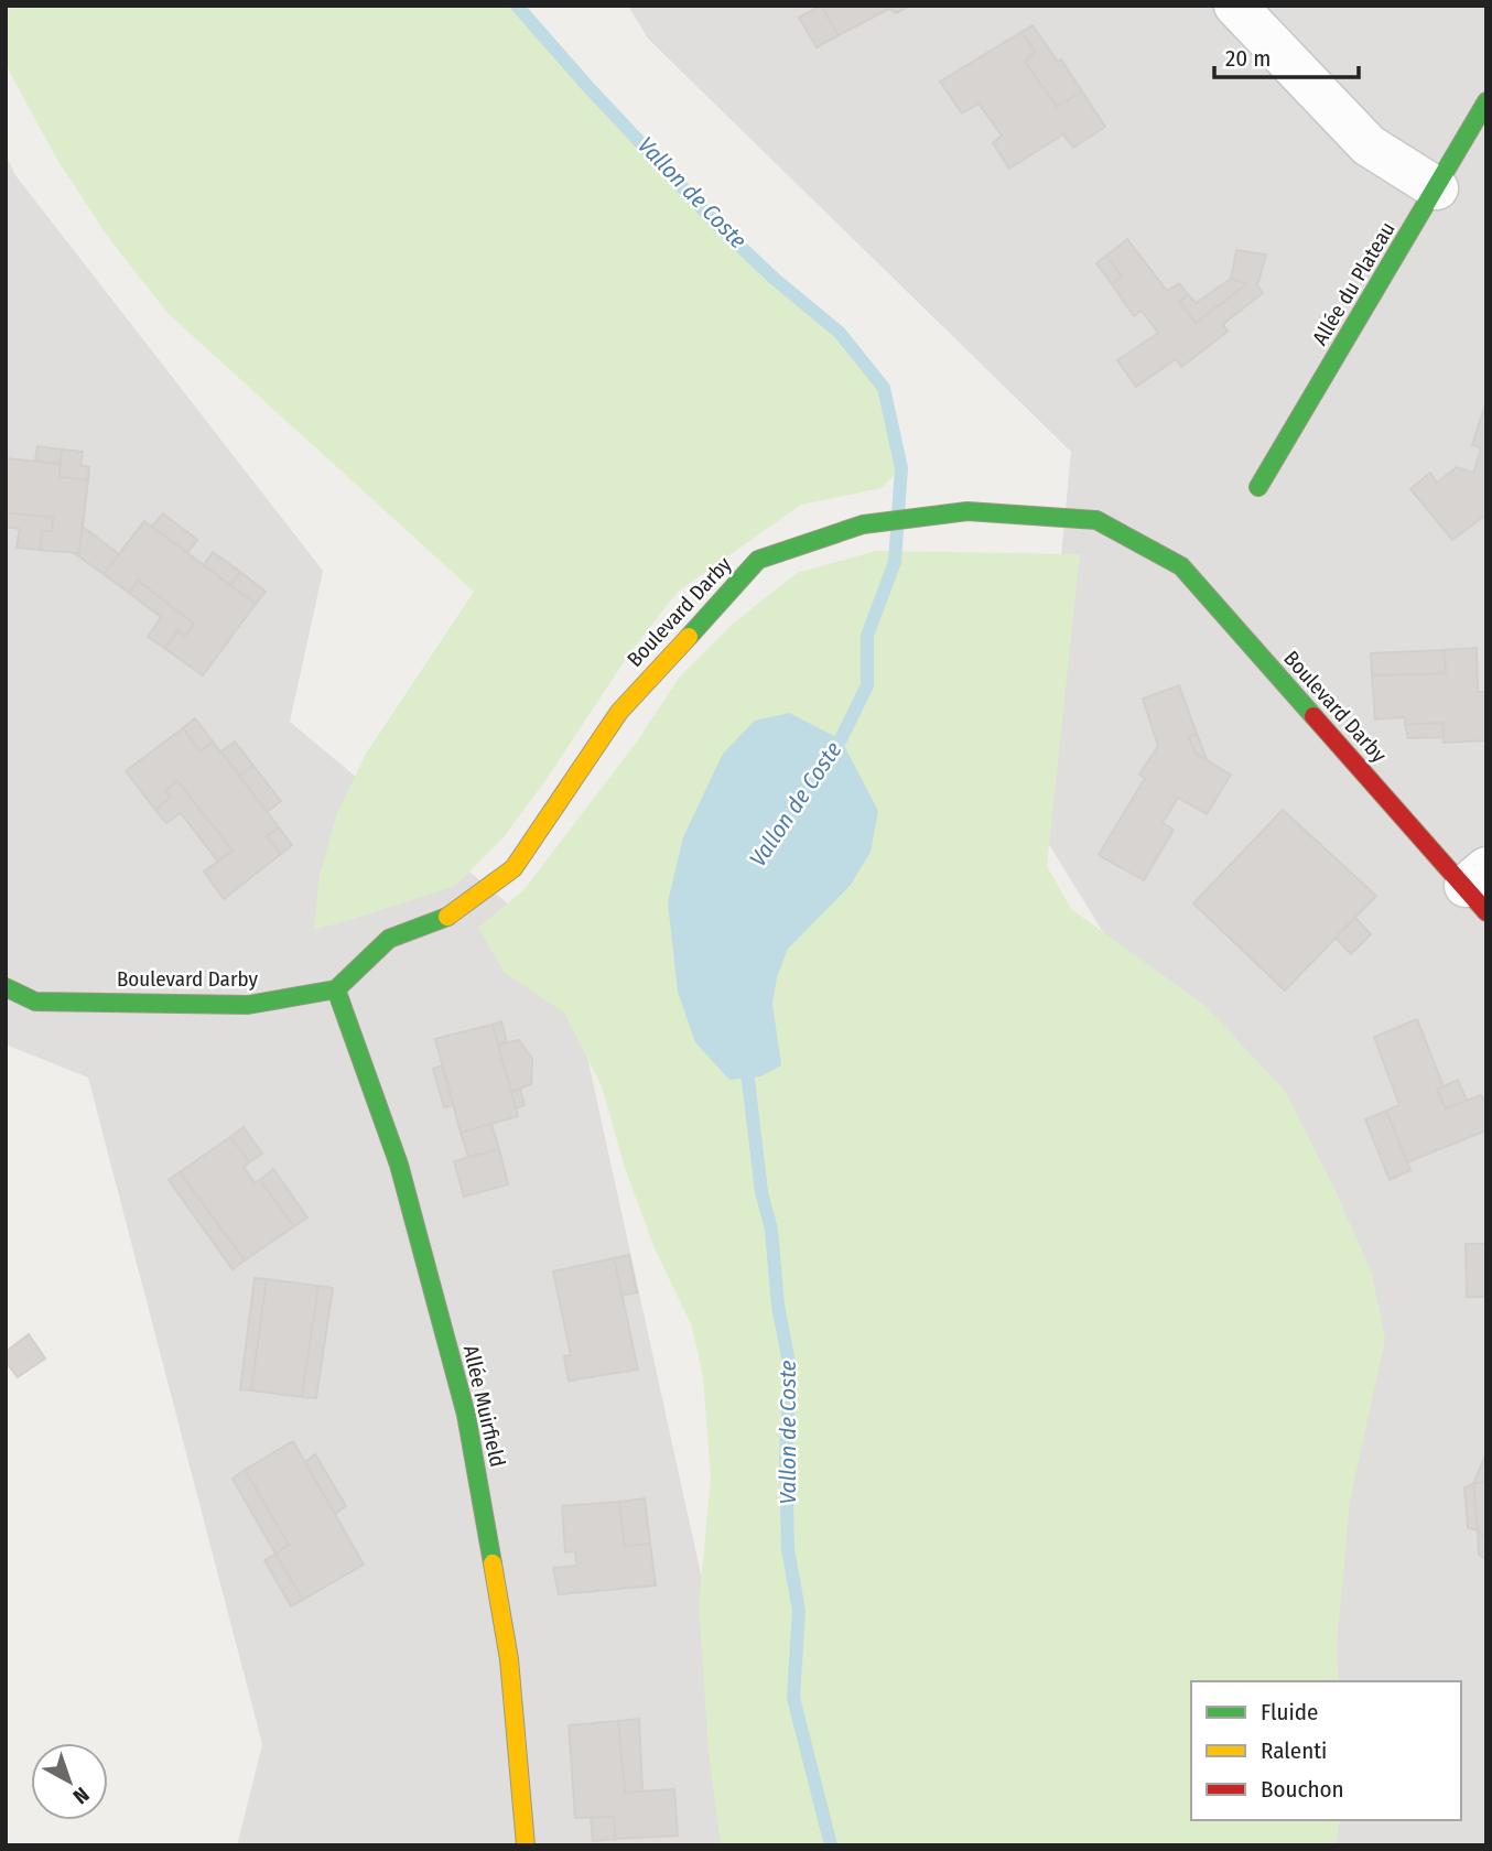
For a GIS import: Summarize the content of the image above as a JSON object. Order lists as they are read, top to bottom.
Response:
{
  "streets": {
    "street": ["Allée du Plateau", "Boulevard Darby", "Allée Muirfield"]
  },
  "crossings": [
    ["Boulevard Darby", "Allée Muirfield"]
  ],
  "water": ["Vallon de Coste"],
  "legend": ["Fluide", "Ralenti", "Bouchon"],
  "scale_bar": "20 m",
  "north": "bottom right"
}
